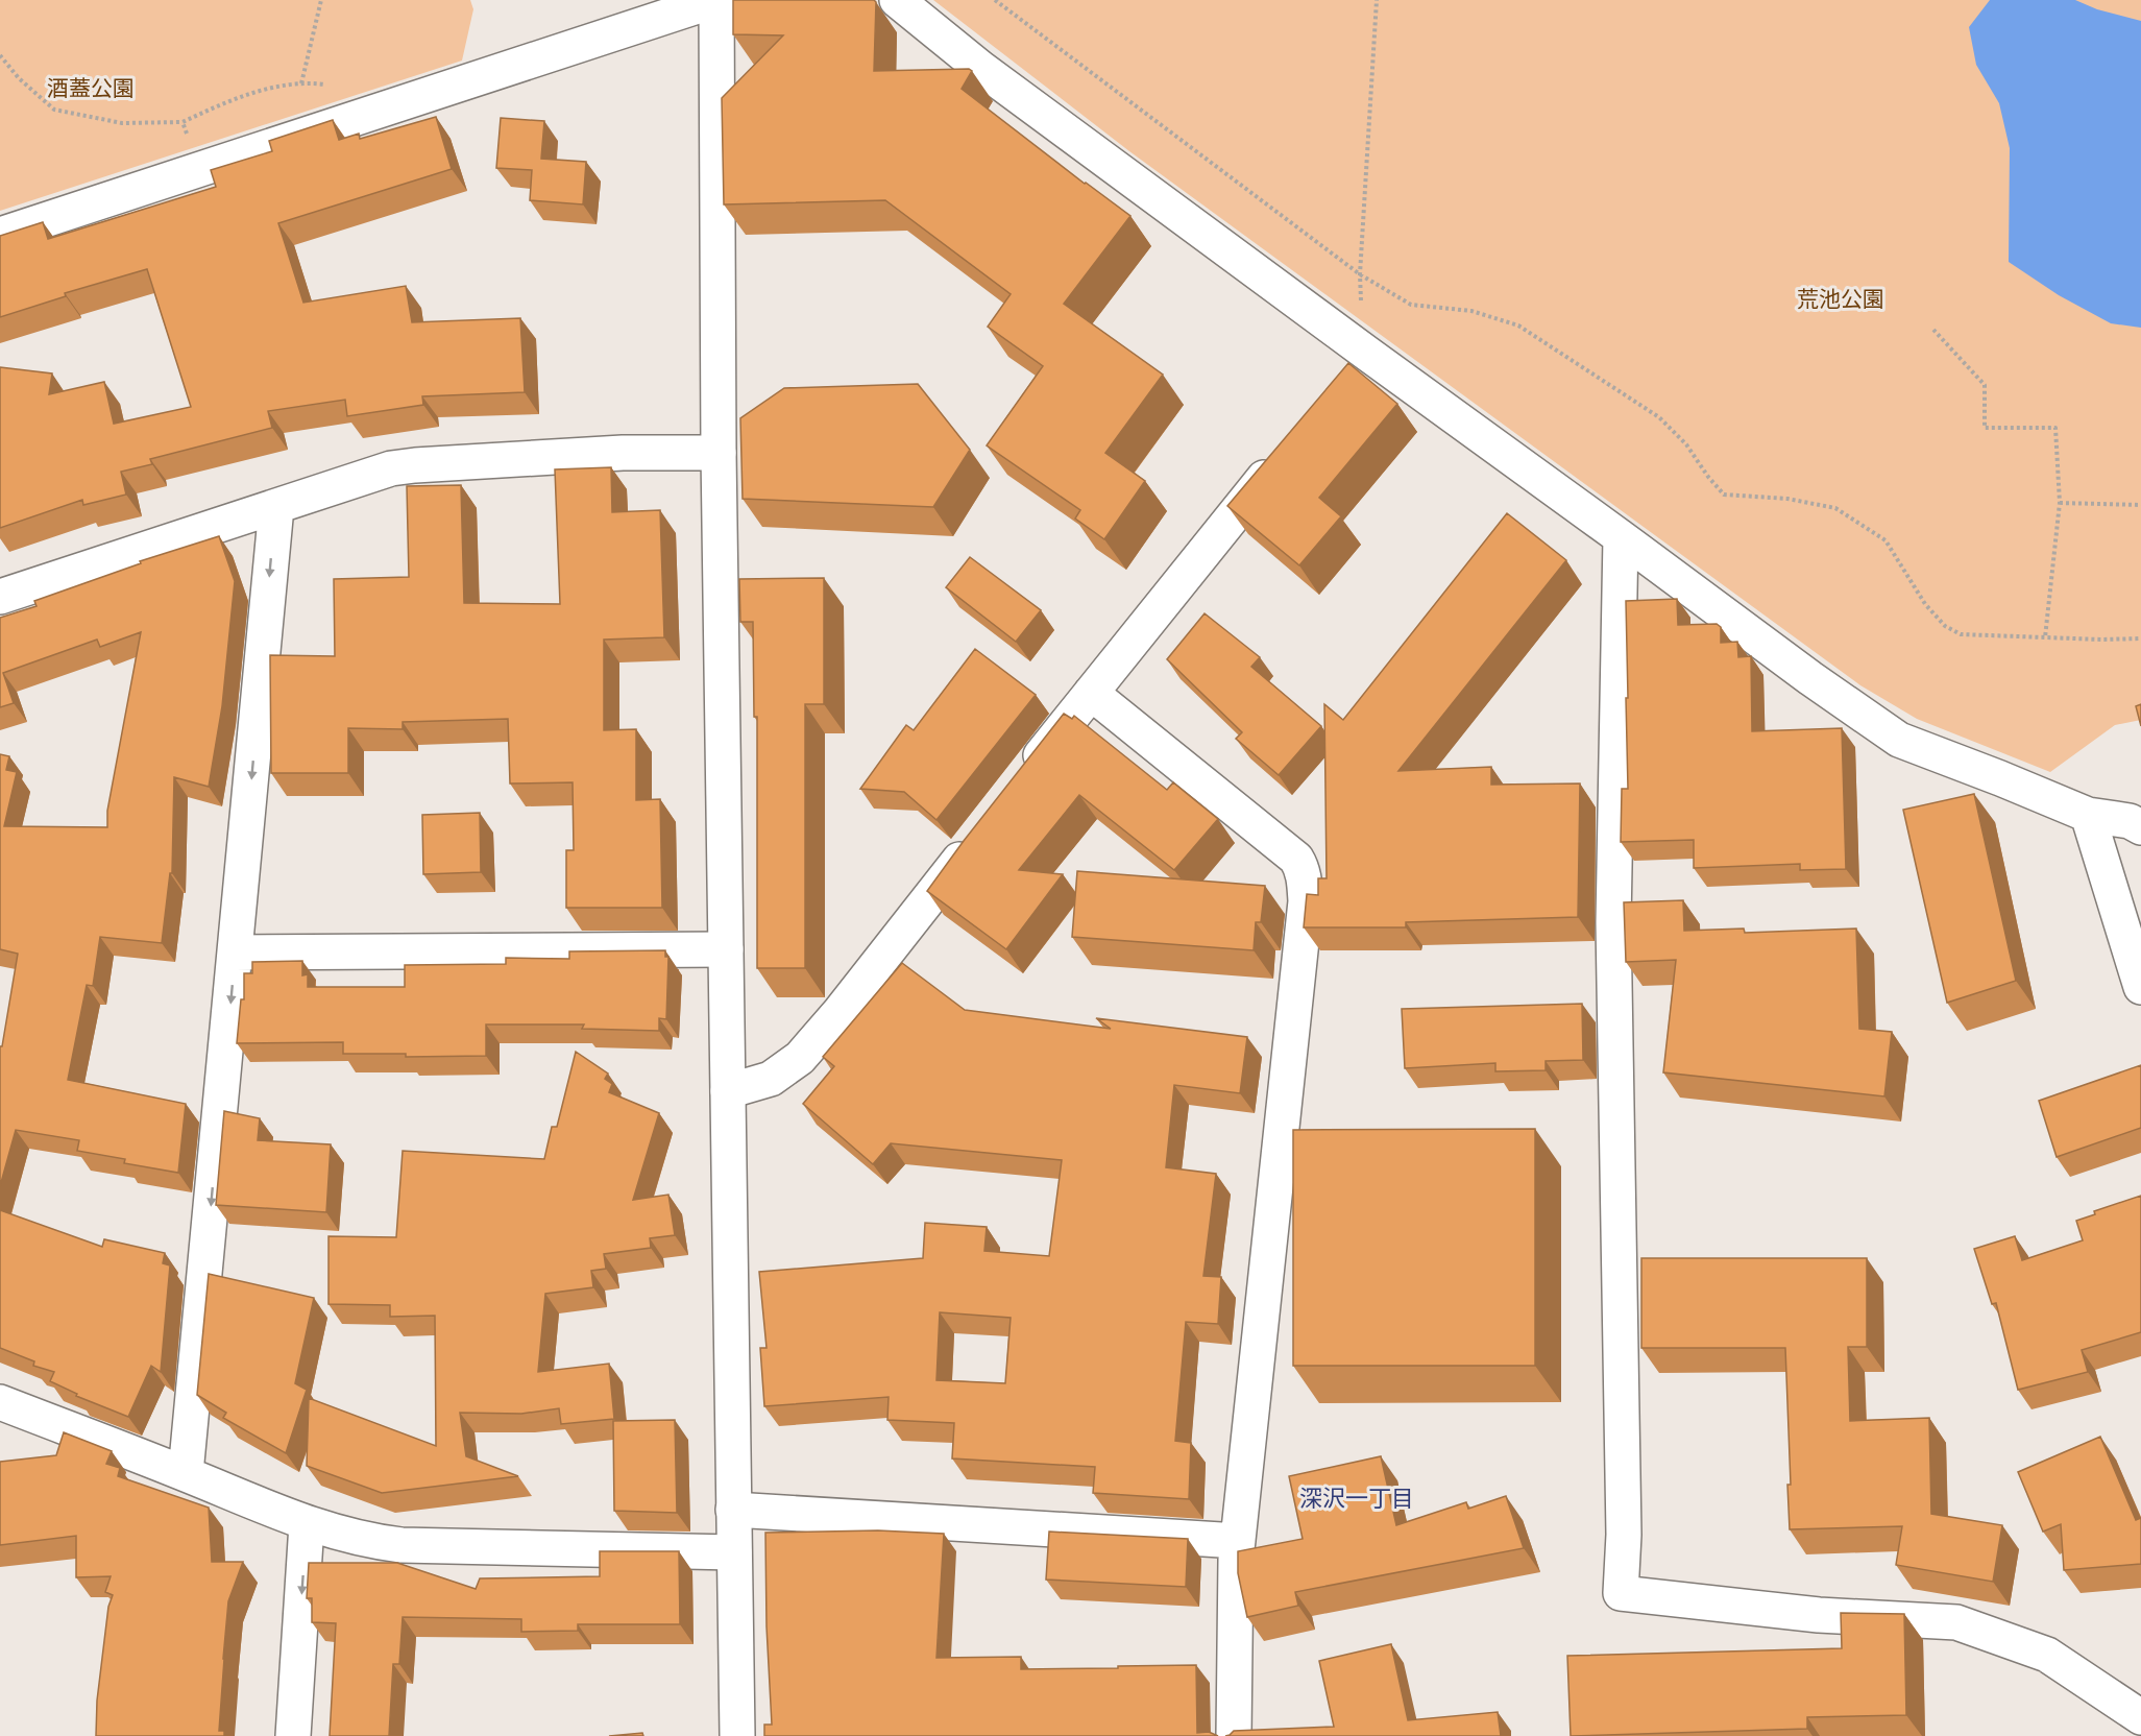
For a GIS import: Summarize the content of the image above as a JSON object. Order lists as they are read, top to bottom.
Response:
{
  "districts": ["深沢一丁目"],
  "parks": ["酒蓋公園", "荒池公園"]
}
